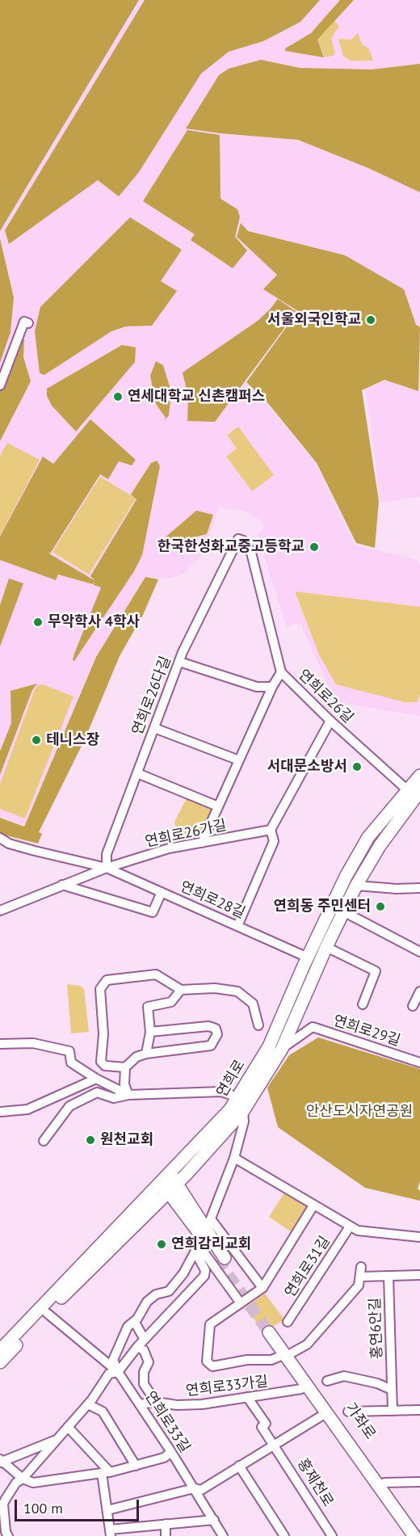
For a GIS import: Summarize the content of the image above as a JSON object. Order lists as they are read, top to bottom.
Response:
{
  "streets": {
    "main road": ["연희로", "가좌로"],
    "street": [
      "연희로26다길",
      "연희로26길",
      "연희로26가길",
      "연희로28길",
      "연희로29길",
      "연희로31길",
      "홍연6안길",
      "연희로33가길",
      "연희로33길",
      "홍제천로"
    ]
  },
  "crossings": [
    ["연희로26다길", "연희로26길"],
    ["연희로26다길", "연희로26가길"],
    ["연희로26다길", "연희로28길"],
    ["연희로26길", "연희로"],
    ["연희로26가길", "연희로28길"],
    ["연희로28길", "연희로"],
    ["연희로29길", "연희로"],
    ["연희로", "연희로33길"],
    ["홍연6안길", "가좌로"],
    ["연희로33가길", "연희로33길"],
    ["연희로33가길", "홍제천로"]
  ],
  "parks": ["안산도시자연공원"],
  "places": [
    "서울외국인학교",
    "연세대학교 신촌캠퍼스",
    "한국한성화교중고등학교",
    "무악학사 4학사",
    "테니스장",
    "서대문소방서",
    "연희동 주민센터",
    "원천교회",
    "연희감리교회"
  ],
  "scale_bar": "100 m"
}
